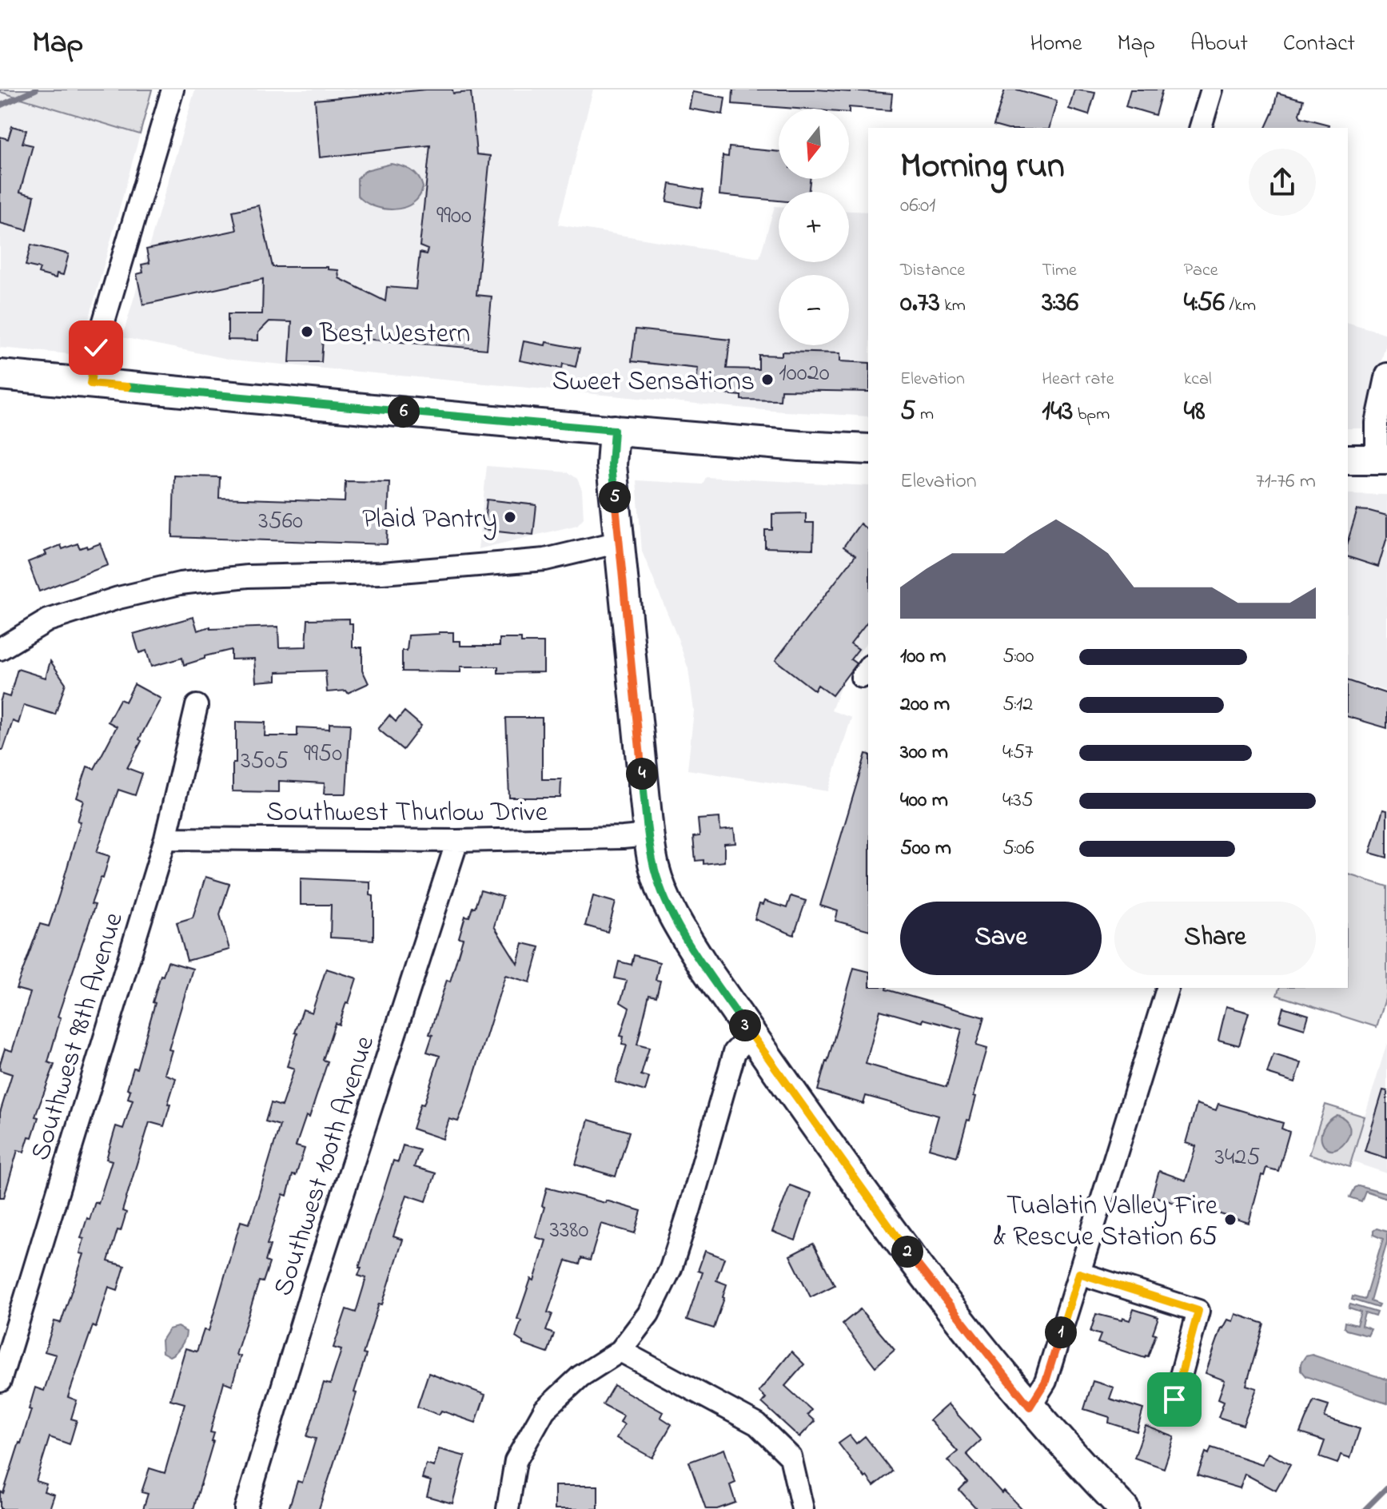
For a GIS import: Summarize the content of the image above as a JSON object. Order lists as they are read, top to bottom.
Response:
{
  "streets": {
    "street": ["Southwest Thurlow Drive", "Southwest 98th Avenue", "Southwest 100th Avenue"]
  },
  "crossings": [
    ["Southwest Thurlow Drive", "Southwest 98th Avenue"],
    ["Southwest Thurlow Drive", "Southwest 100th Avenue"]
  ],
  "places": [
    "Best Western",
    "Sweet Sensations",
    "Plaid Pantry",
    "Tualatin Valley Fire & Rescue Station 65"
  ],
  "house_numbers": [
    "9900",
    "10020",
    "3560",
    "9950",
    "3505",
    "3425",
    "3380"
  ],
  "north": "bottom",
  "page": {
    "header": "Map",
    "nav": [
      "Home",
      "Map",
      "About",
      "Contact"
    ],
    "map_buttons": ["+", "−"],
    "heading": ["Morning run", "06:01"],
    "stats": [
      ["Distance", "0.73 km"],
      ["Time", "3:36"],
      ["Pace", "4:56 /km"],
      ["Elevation", "5 m"],
      ["Heart rate", "143 bpm"],
      ["kcal", "48"]
    ],
    "pins": [
      "6",
      "5",
      "4",
      "3",
      "2",
      "1"
    ],
    "chart": ["Elevation", "71–76 m"],
    "list": [
      {
        "name": "100 m",
        "note": "5:00"
      },
      {
        "name": "200 m",
        "note": "5:12"
      },
      {
        "name": "300 m",
        "note": "4:57"
      },
      {
        "name": "400 m",
        "note": "4:35"
      },
      {
        "name": "500 m",
        "note": "5:06"
      }
    ],
    "buttons": ["Save", "Share"]
  }
}
